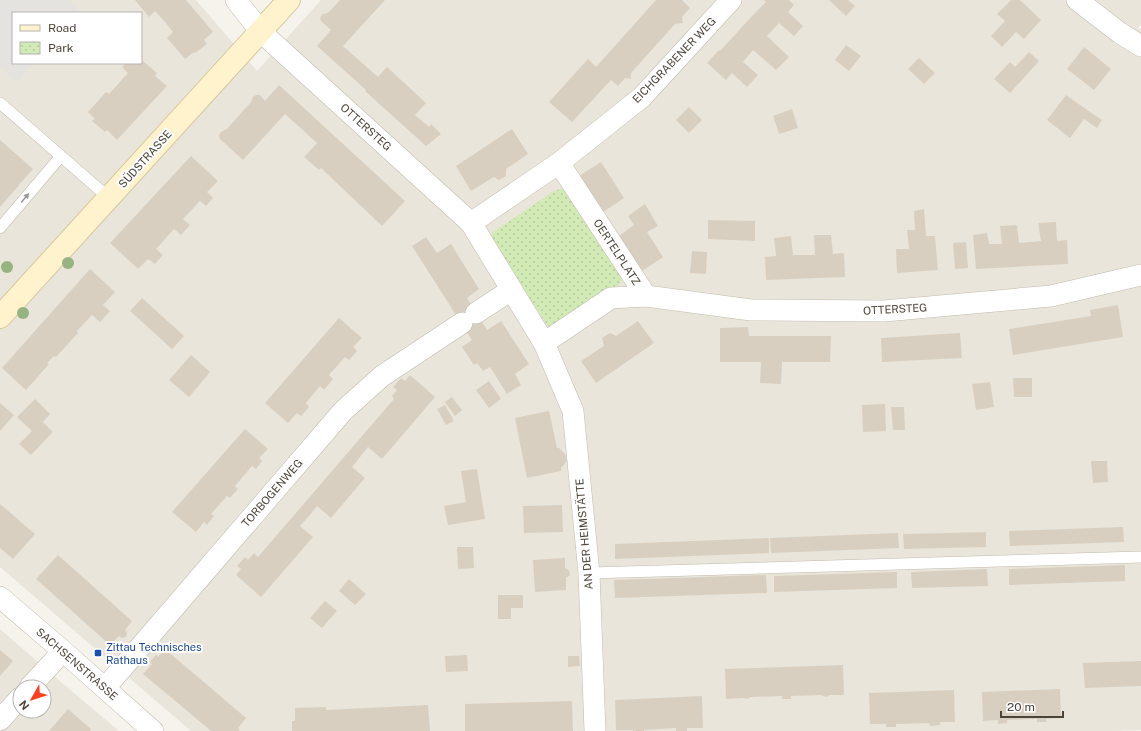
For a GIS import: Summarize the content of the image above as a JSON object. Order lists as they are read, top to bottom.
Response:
{
  "streets": {
    "main road": ["SÜDSTRASSE"],
    "street": [
      "EICHGRABENER WEG",
      "OTTERSTEG",
      "OERTELPLATZ",
      "TORBOGENWEG",
      "AN DER HEIMSTÄTTE",
      "SACHSENSTRASSE"
    ]
  },
  "crossings": [
    ["EICHGRABENER WEG", "OERTELPLATZ"],
    ["OTTERSTEG", "SÜDSTRASSE"],
    ["OTTERSTEG", "OERTELPLATZ"],
    ["OERTELPLATZ", "AN DER HEIMSTÄTTE"],
    ["TORBOGENWEG", "SACHSENSTRASSE"]
  ],
  "places": {
    "transit": ["Zittau Technisches Rathaus"]
  },
  "legend": ["Road", "Park"],
  "scale_bar": "20 m",
  "north": "bottom left"
}
